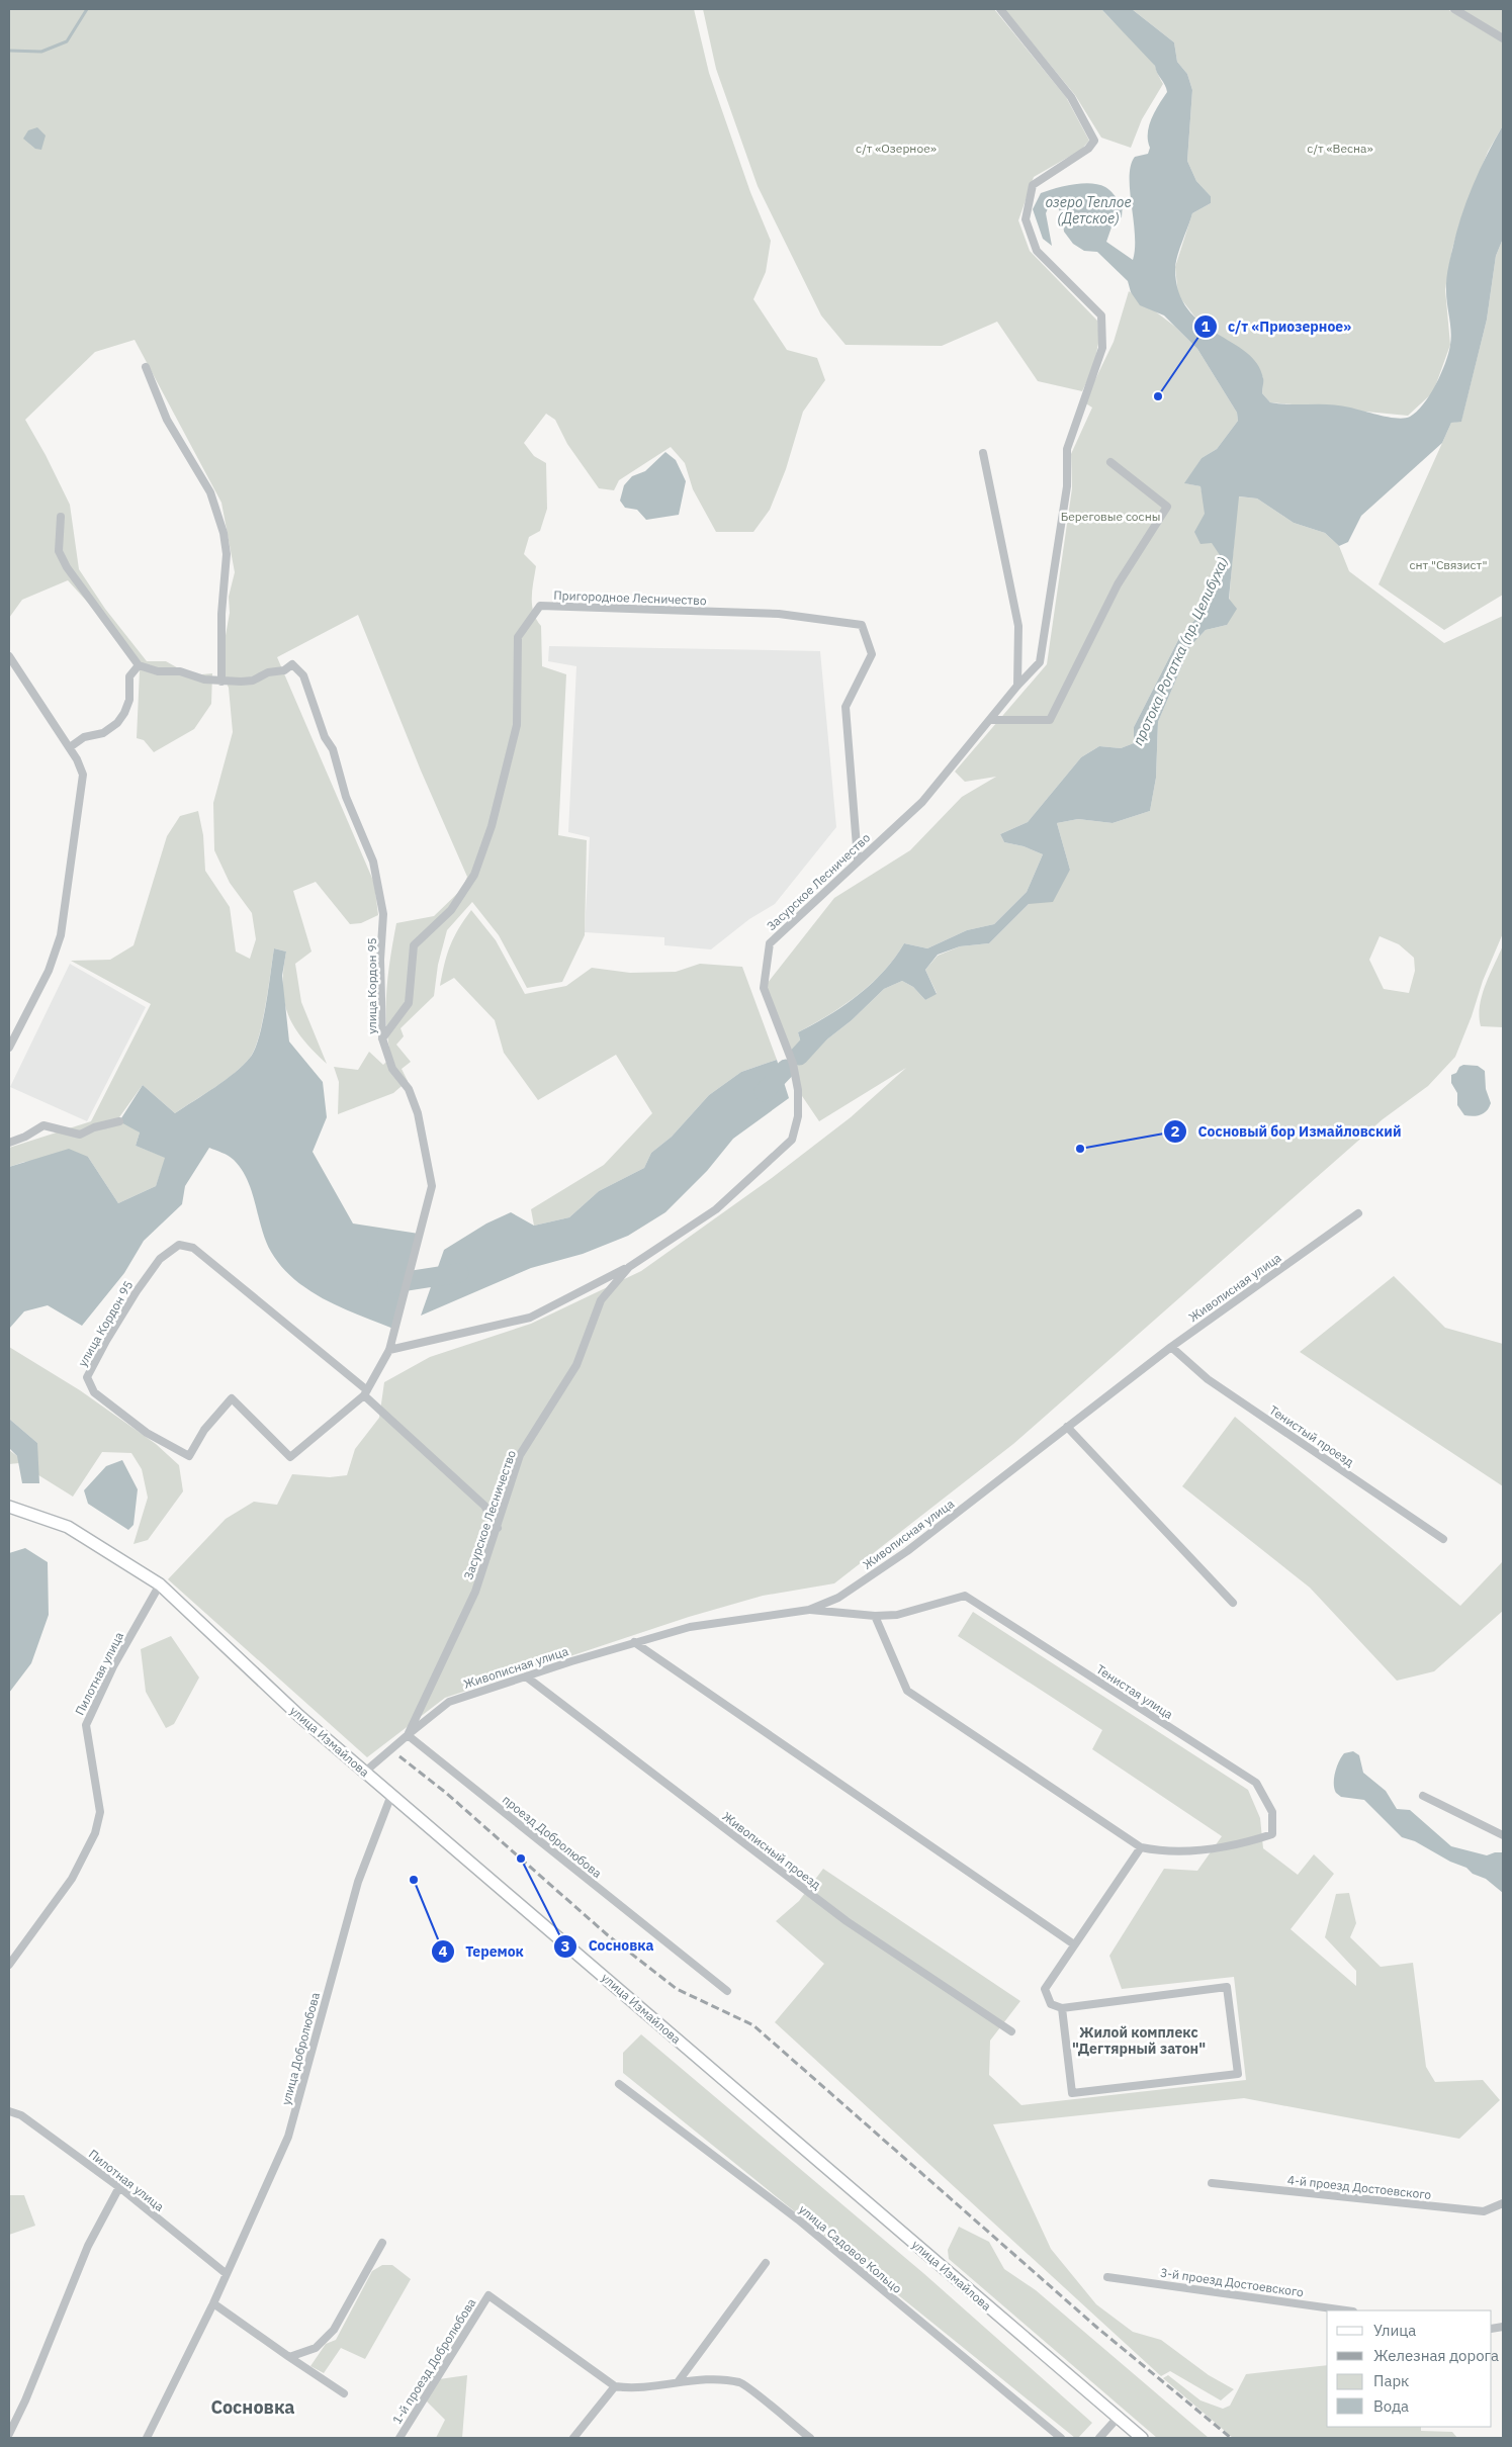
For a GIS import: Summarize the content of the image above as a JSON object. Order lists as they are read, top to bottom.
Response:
{
  "streets": {
    "main road": ["улица Измайлова"],
    "street": [
      "Пригородное Лесничество",
      "Засурское Лесничество",
      "улица Кордон 95",
      "Живописная улица",
      "Тенистый проезд",
      "Пилотная улица",
      "Тенистая улица",
      "проезд Добролюбова",
      "Живописный проезд",
      "улица Добролюбова",
      "4-й проезд Достоевского",
      "улица Садовое Кольцо",
      "3-й проезд Достоевского",
      "1-й проезд Добролюбова"
    ]
  },
  "crossings": [
    ["Пригородное Лесничество", "Засурское Лесничество"],
    ["Пригородное Лесничество", "улица Кордон 95"],
    ["Засурское Лесничество", "улица Кордон 95"],
    ["Засурское Лесничество", "Живописная улица"],
    ["Засурское Лесничество", "проезд Добролюбова"],
    ["Живописная улица", "Тенистый проезд"],
    ["Живописная улица", "Тенистая улица"],
    ["Живописная улица", "проезд Добролюбова"],
    ["Живописная улица", "Живописный проезд"],
    ["Пилотная улица", "улица Измайлова"],
    ["Пилотная улица", "улица Добролюбова"],
    ["улица Измайлова", "улица Добролюбова"]
  ],
  "districts": ["Жилой комплекс \"Дегтярный затон\"", "Сосновка"],
  "water": ["озеро Теплое (Детское)", "протока Рогатка (пр. Целибуха)"],
  "parks": [
    "с/т «Озерное»",
    "с/т «Весна»",
    "Береговые сосны",
    "снт \"Связист\""
  ],
  "places": [
    "с/т «Приозерное»",
    "Сосновый бор Измайловский",
    "Сосновка",
    "Теремок"
  ],
  "legend": [
    "Улица",
    "Железная дорога",
    "Парк",
    "Вода"
  ]
}
